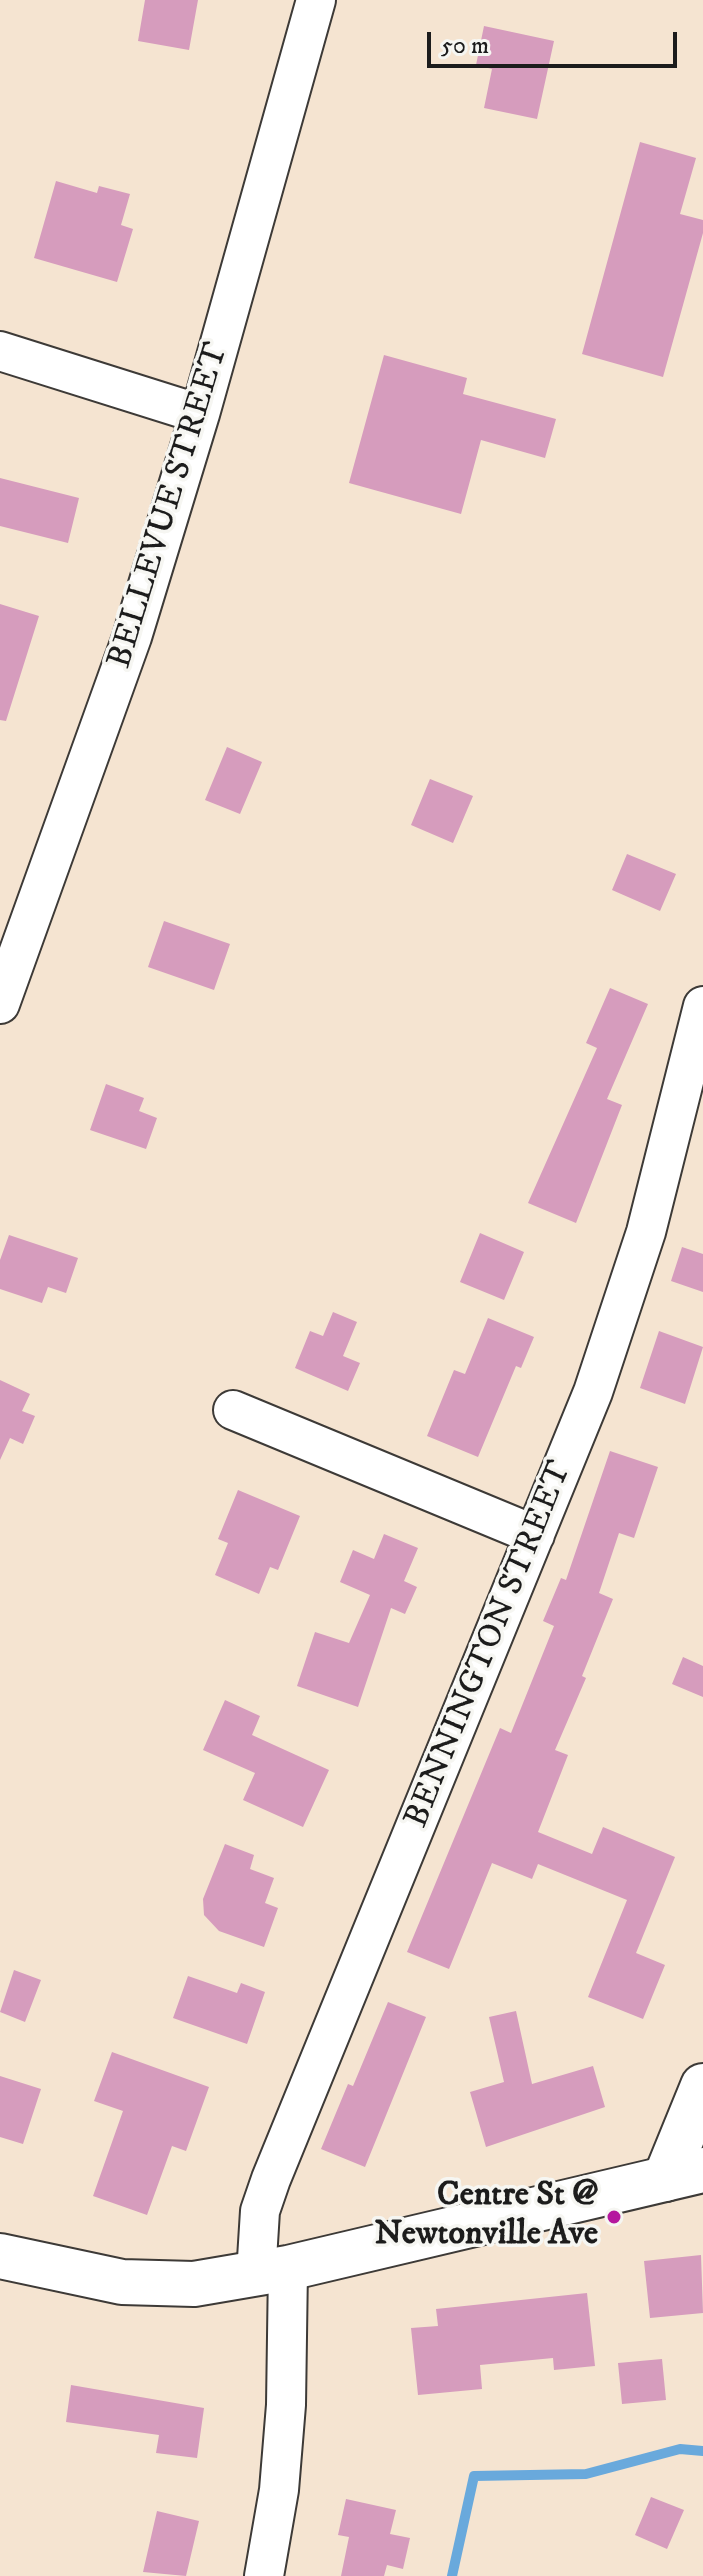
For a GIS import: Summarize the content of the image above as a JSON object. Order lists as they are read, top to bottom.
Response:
{
  "streets": {
    "street": ["BELLEVUE STREET", "BENNINGTON STREET"]
  },
  "places": ["Centre St @ Newtonville Ave"],
  "scale_bar": "50 m"
}
